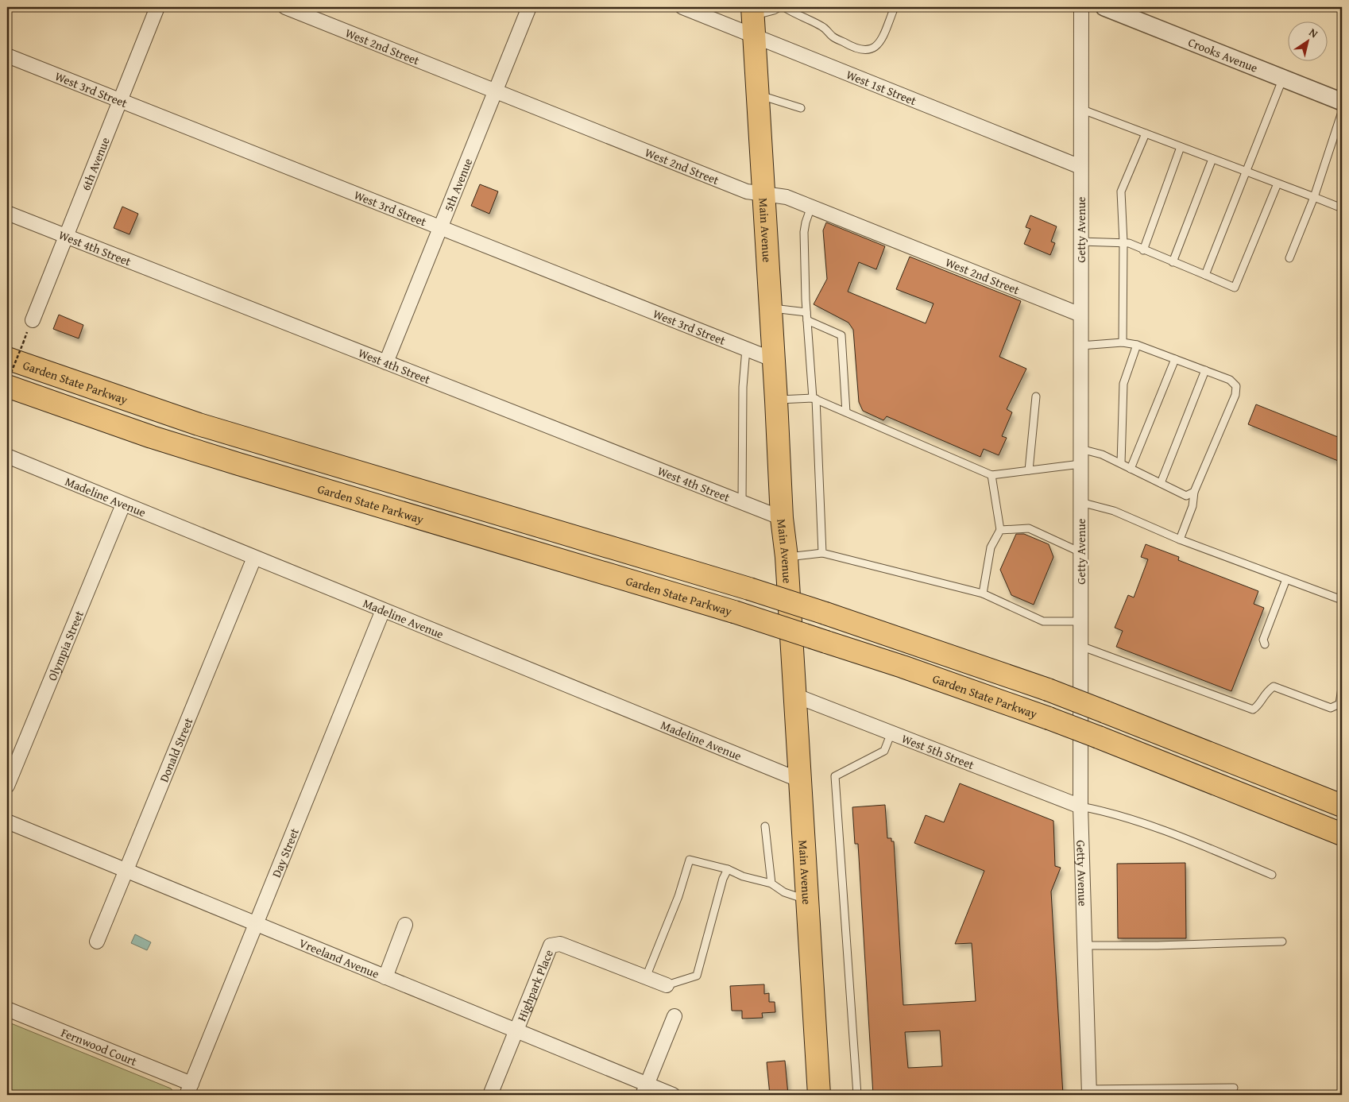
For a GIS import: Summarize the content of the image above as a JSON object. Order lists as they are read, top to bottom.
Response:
{
  "streets": {
    "main road": ["Main Avenue", "Garden State Parkway"],
    "street": [
      "West 2nd Street",
      "Crooks Avenue",
      "West 1st Street",
      "West 3rd Street",
      "6th Avenue",
      "5th Avenue",
      "Getty Avenue",
      "West 4th Street",
      "Madeline Avenue",
      "Olympia Street",
      "Donald Street",
      "West 5th Street",
      "Day Street",
      "Vreeland Avenue",
      "Highpark Place",
      "Fernwood Court"
    ]
  },
  "crossings": [
    ["West 2nd Street", "5th Avenue"],
    ["West 2nd Street", "Main Avenue"],
    ["West 2nd Street", "Getty Avenue"],
    ["West 1st Street", "Main Avenue"],
    ["West 1st Street", "Getty Avenue"],
    ["West 3rd Street", "6th Avenue"],
    ["West 3rd Street", "5th Avenue"],
    ["West 3rd Street", "Main Avenue"],
    ["6th Avenue", "West 4th Street"],
    ["5th Avenue", "West 4th Street"],
    ["Main Avenue", "West 4th Street"],
    ["Main Avenue", "Madeline Avenue"],
    ["Main Avenue", "West 5th Street"],
    ["Getty Avenue", "West 5th Street"],
    ["Madeline Avenue", "Olympia Street"],
    ["Madeline Avenue", "Donald Street"],
    ["Madeline Avenue", "Day Street"],
    ["Donald Street", "Vreeland Avenue"],
    ["Day Street", "Vreeland Avenue"],
    ["Day Street", "Fernwood Court"],
    ["Vreeland Avenue", "Highpark Place"]
  ],
  "north": "top right"
}
